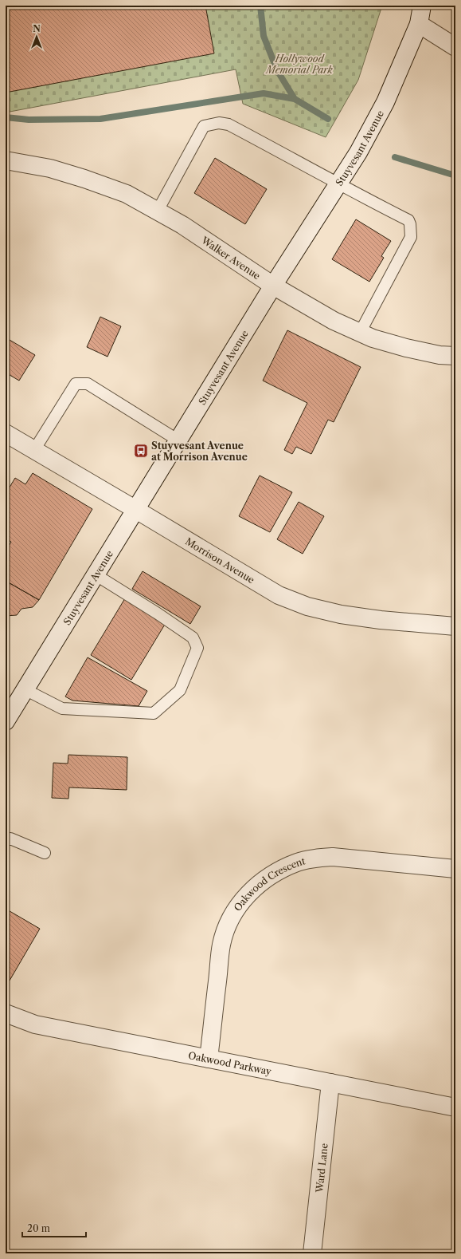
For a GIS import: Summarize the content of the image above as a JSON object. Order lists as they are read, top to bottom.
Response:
{
  "streets": {
    "street": [
      "Stuyvesant Avenue",
      "Walker Avenue",
      "Morrison Avenue",
      "Oakwood Crescent",
      "Oakwood Parkway",
      "Ward Lane"
    ]
  },
  "crossings": [
    ["Stuyvesant Avenue", "Walker Avenue"],
    ["Stuyvesant Avenue", "Morrison Avenue"],
    ["Oakwood Crescent", "Oakwood Parkway"],
    ["Oakwood Parkway", "Ward Lane"]
  ],
  "parks": ["Hollywood Memorial Park"],
  "places": {
    "bus stop": ["Stuyvesant Avenue at Morrison Avenue"]
  },
  "scale_bar": "20 m",
  "north": "top"
}
